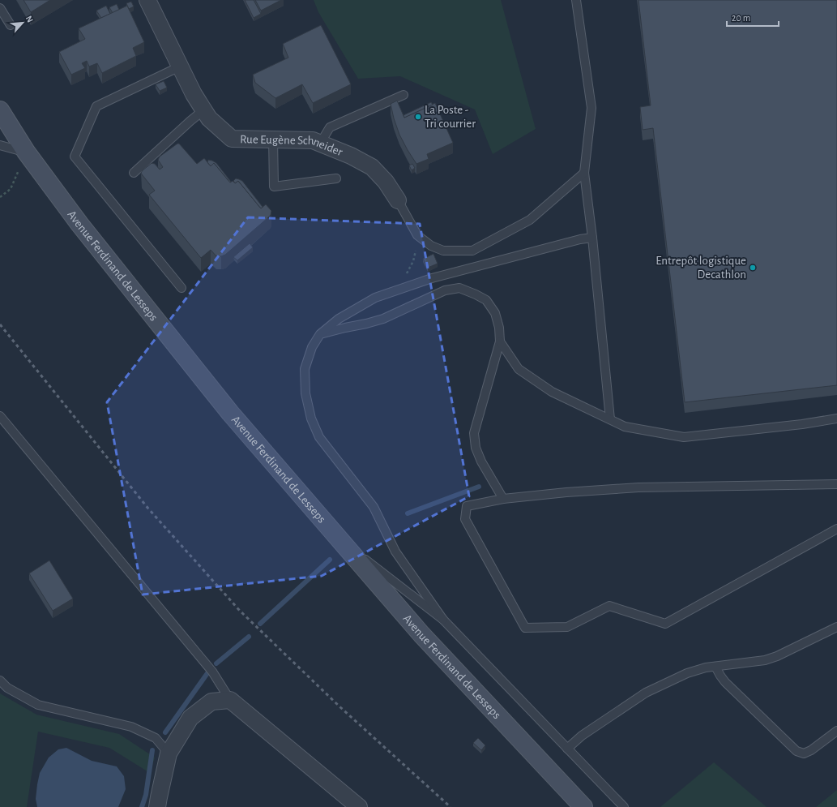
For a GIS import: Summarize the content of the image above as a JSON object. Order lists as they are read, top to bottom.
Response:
{
  "streets": {
    "main road": ["Avenue Ferdinand de Lesseps"],
    "street": ["Rue Eugène Schneider"]
  },
  "places": ["La Poste - Tri courrier", "Entrepôt logistique Decathlon"],
  "scale_bar": "20 m",
  "north": "top right"
}
